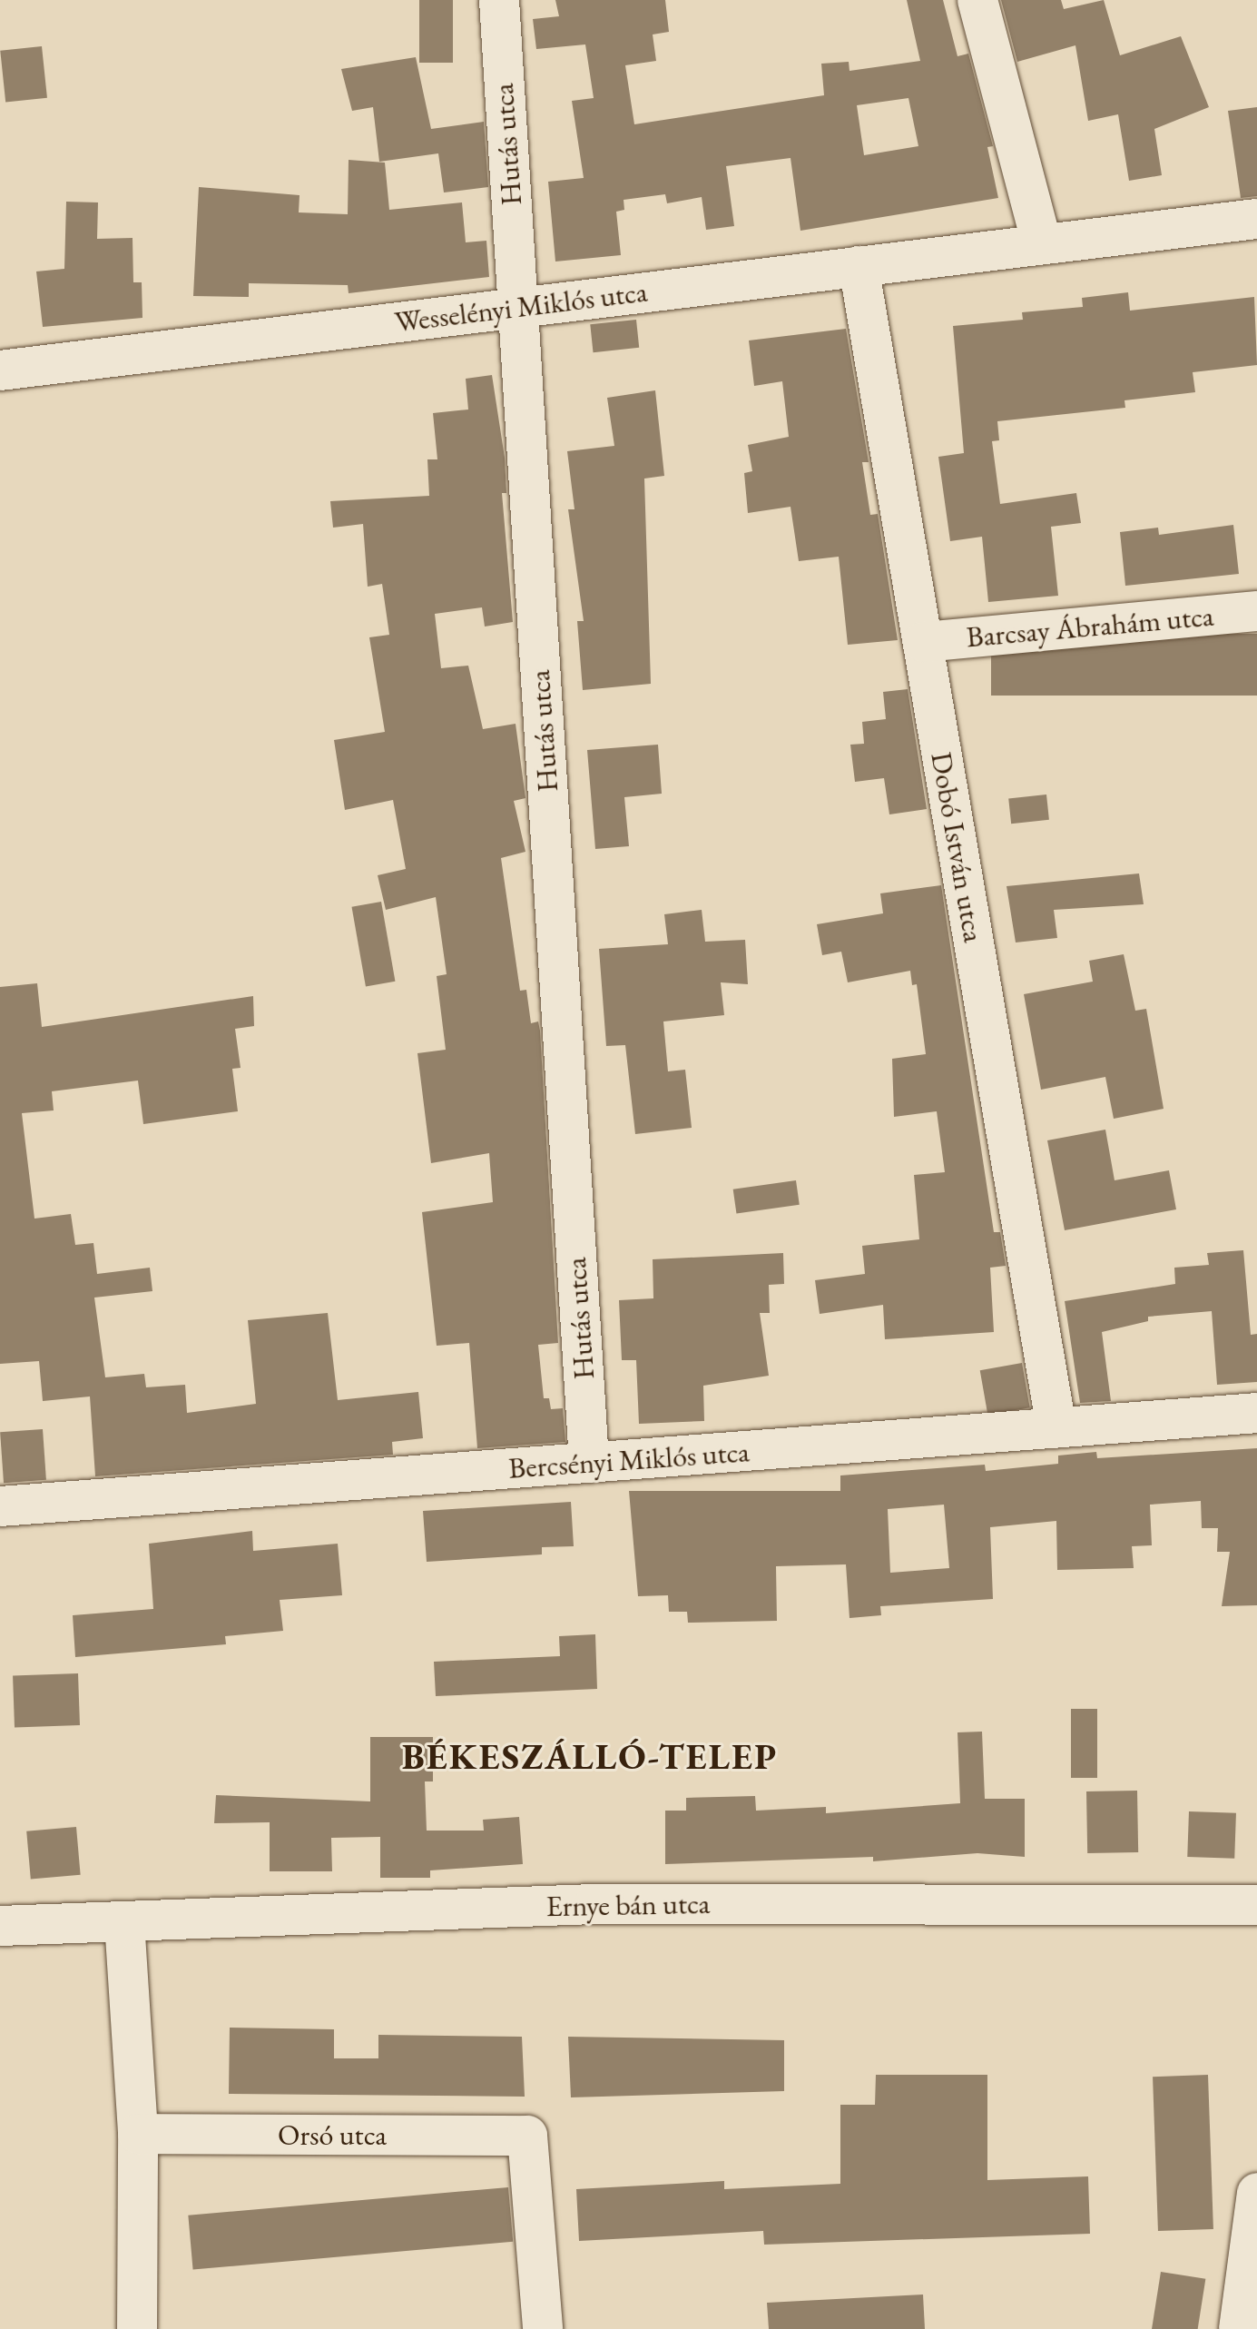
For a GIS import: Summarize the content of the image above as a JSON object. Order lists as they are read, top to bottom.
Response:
{
  "streets": {
    "street": [
      "Hutás utca",
      "Wesselényi Miklós utca",
      "Barcsay Ábrahám utca",
      "Dobó István utca",
      "Bercsényi Miklós utca",
      "Ernye bán utca",
      "Orsó utca"
    ]
  },
  "crossings": [
    ["Hutás utca", "Wesselényi Miklós utca"],
    ["Hutás utca", "Bercsényi Miklós utca"],
    ["Wesselényi Miklós utca", "Dobó István utca"],
    ["Barcsay Ábrahám utca", "Dobó István utca"],
    ["Dobó István utca", "Bercsényi Miklós utca"]
  ],
  "districts": ["BÉKESZÁLLÓ-TELEP"]
}
